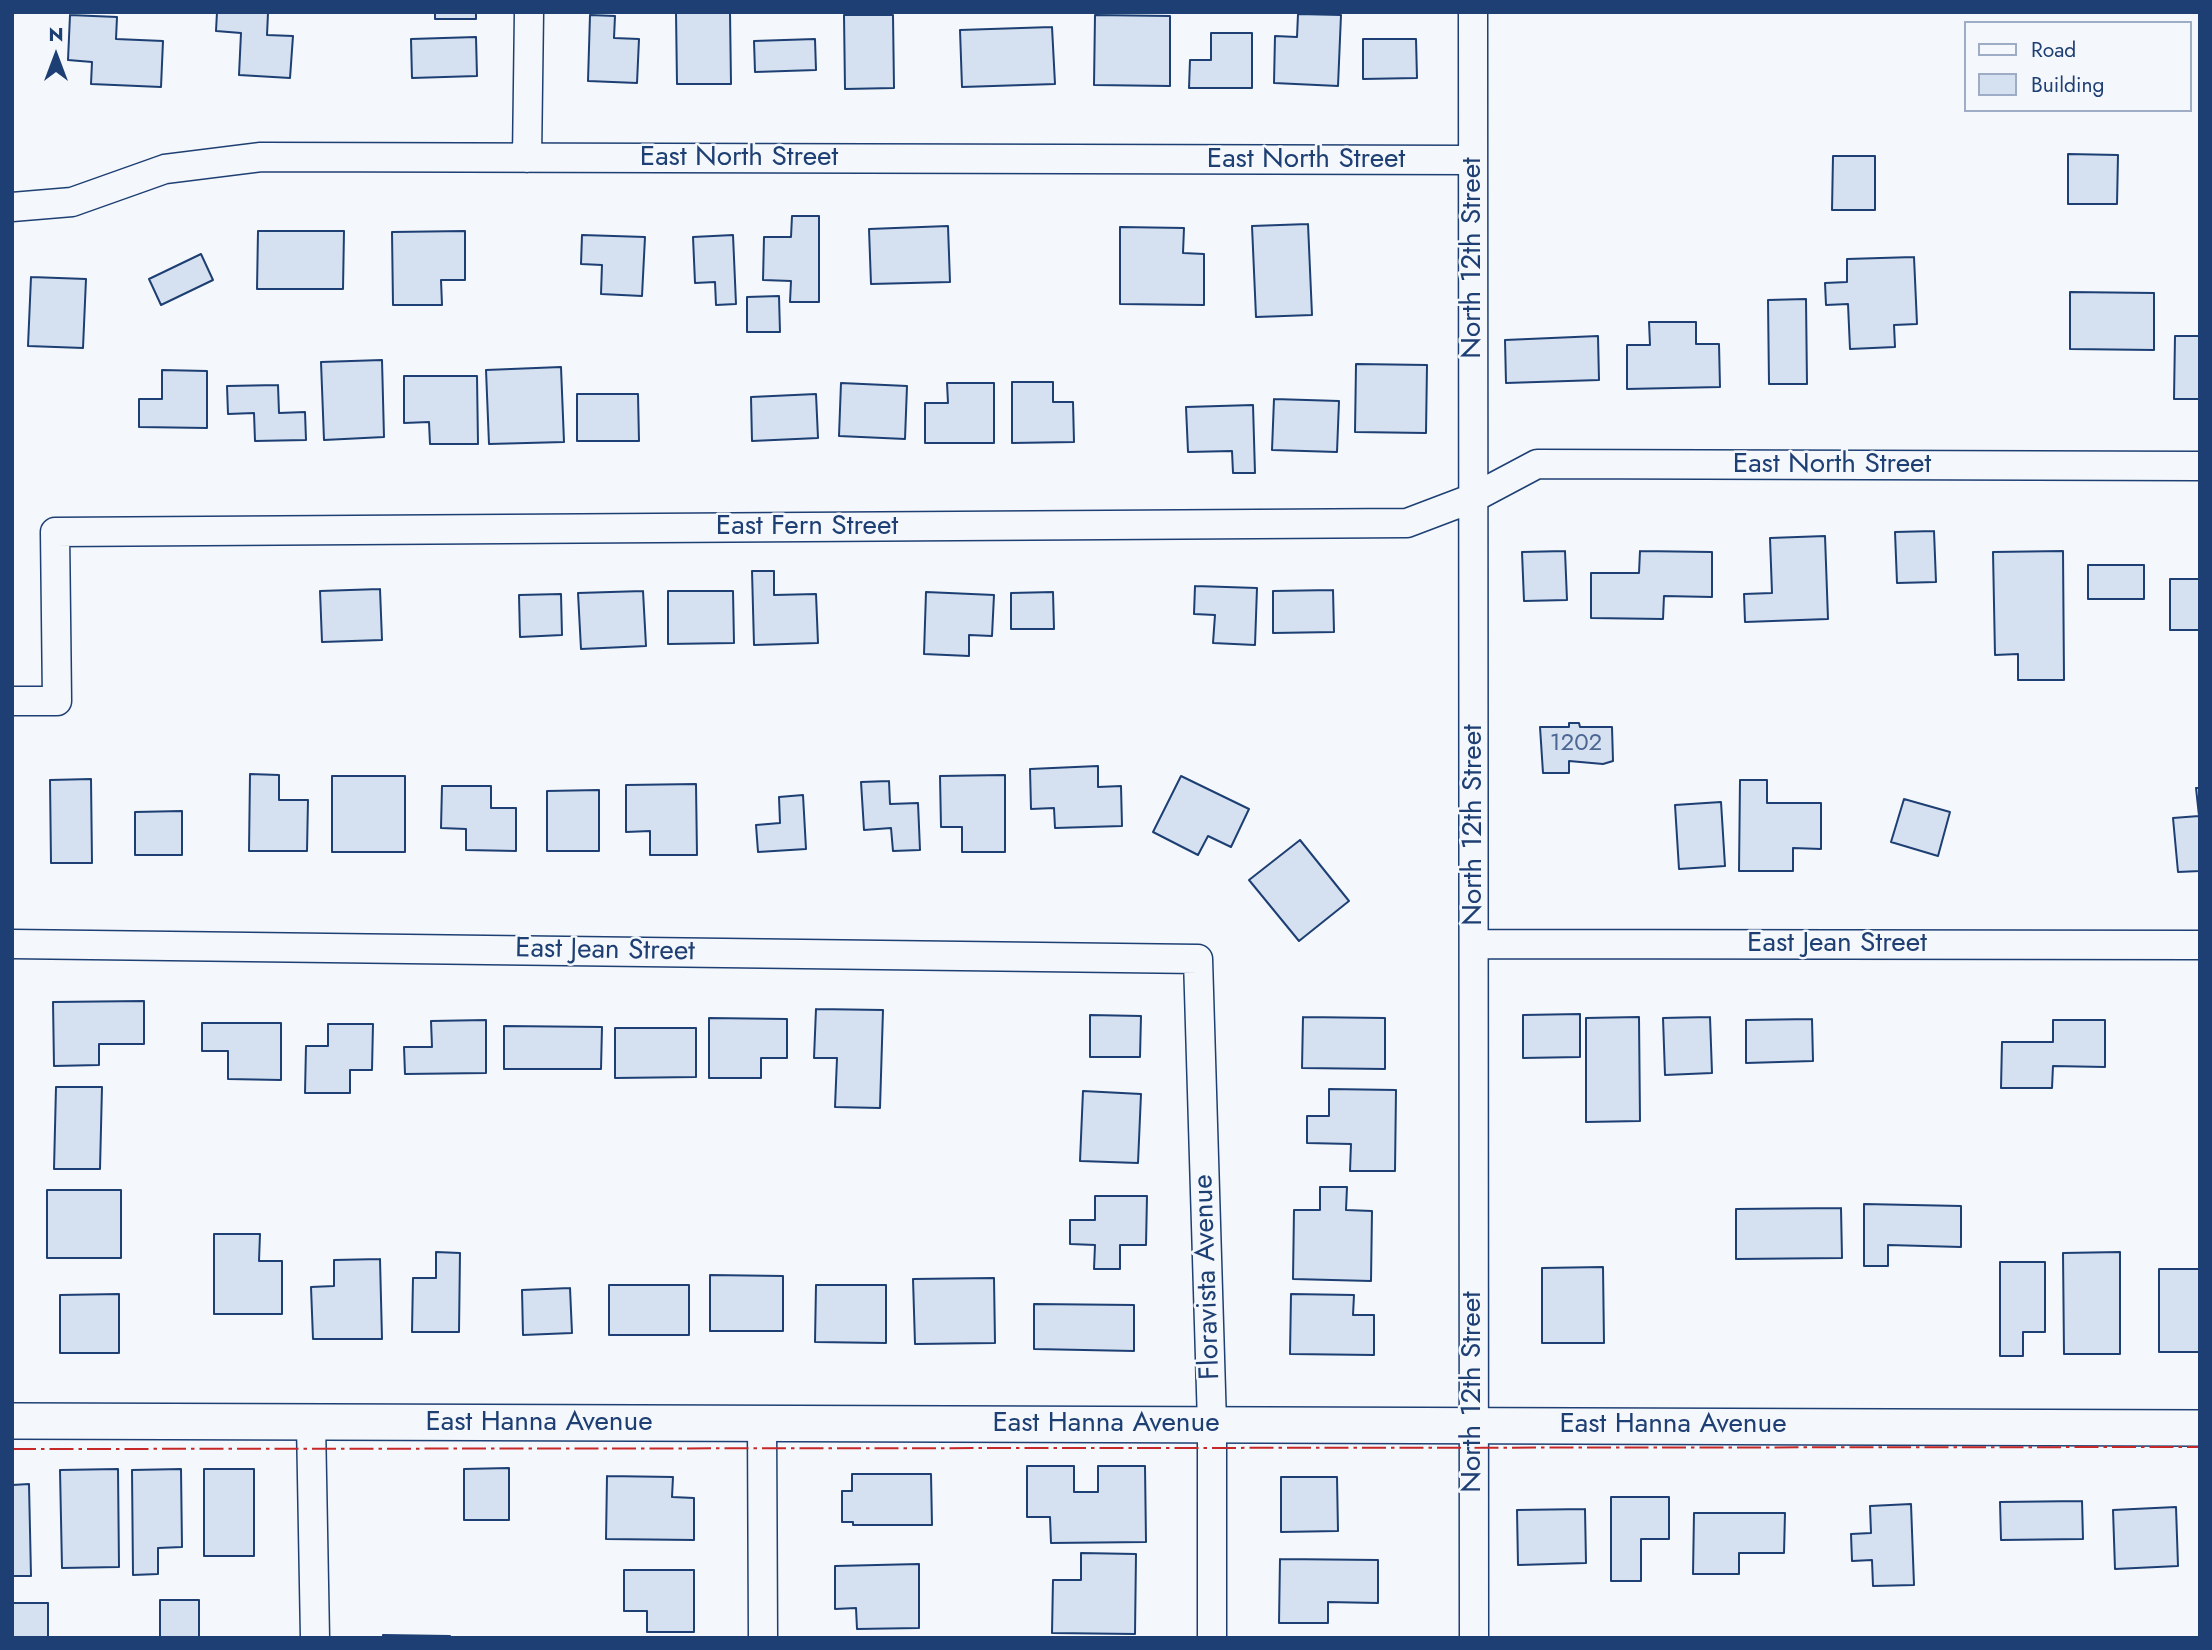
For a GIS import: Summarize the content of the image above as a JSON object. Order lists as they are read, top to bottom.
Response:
{
  "streets": {
    "street": [
      "East North Street",
      "North 12th Street",
      "East Fern Street",
      "East Jean Street",
      "Floravista Avenue",
      "East Hanna Avenue"
    ]
  },
  "crossings": [
    ["East North Street", "North 12th Street"],
    ["East North Street", "East Fern Street"],
    ["North 12th Street", "East Fern Street"],
    ["North 12th Street", "East Jean Street"],
    ["North 12th Street", "East Hanna Avenue"],
    ["East Jean Street", "Floravista Avenue"],
    ["Floravista Avenue", "East Hanna Avenue"]
  ],
  "house_numbers": ["1202"],
  "legend": ["Road", "Building"],
  "north": "top"
}
